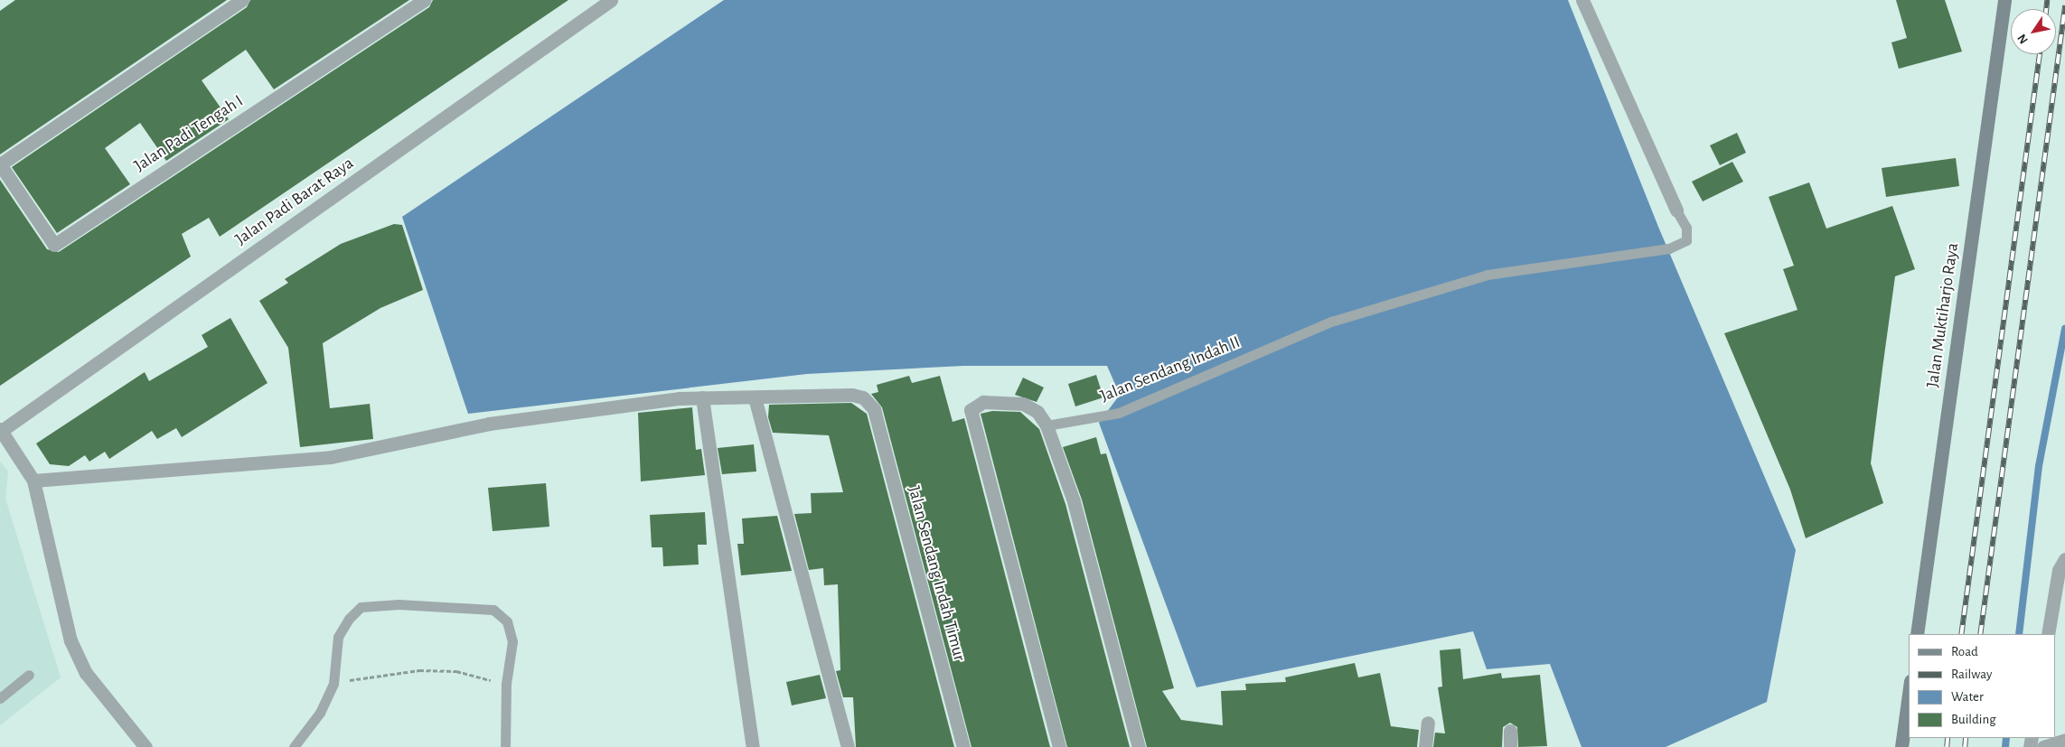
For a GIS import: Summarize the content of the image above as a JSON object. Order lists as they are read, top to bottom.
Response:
{
  "streets": {
    "street": [
      "Jalan Padi Tengah I",
      "Jalan Padi Barat Raya",
      "Jalan Muktiharjo Raya",
      "Jalan Sendang Indah Timur"
    ],
    "lane": ["Jalan Sendang Indah II"]
  },
  "legend": [
    "Road",
    "Railway",
    "Water",
    "Building"
  ],
  "north": "bottom left"
}
